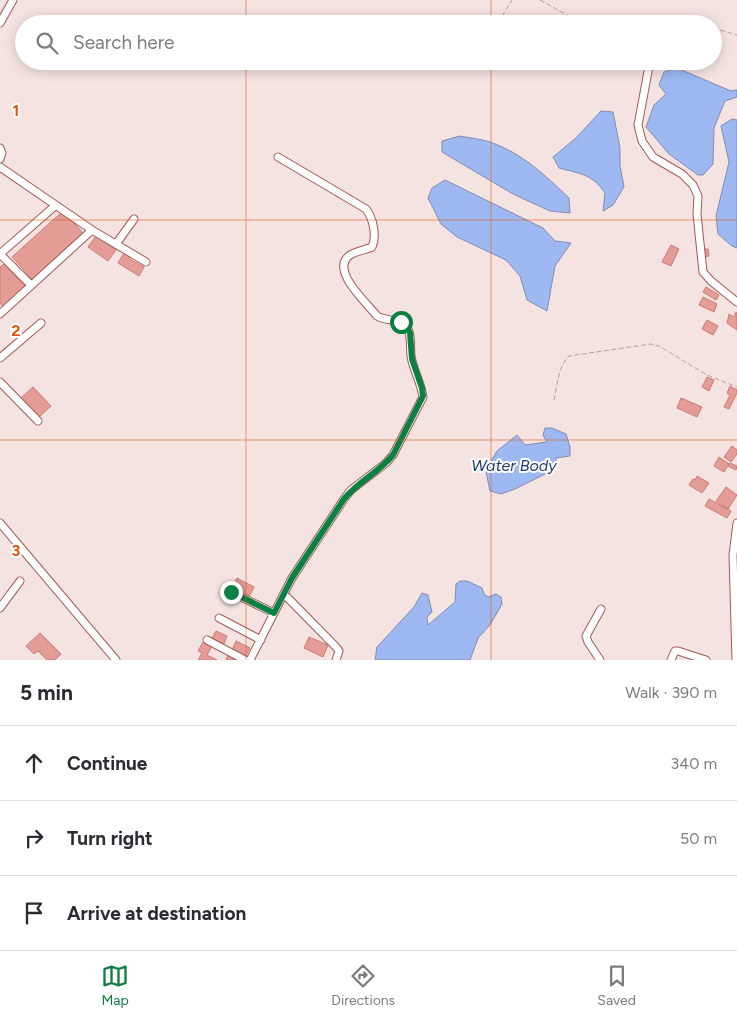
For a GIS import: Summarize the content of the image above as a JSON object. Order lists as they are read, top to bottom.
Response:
{
  "water": ["Water Body"],
  "page": {
    "search": "Search here",
    "heading": ["5 min", "Walk · 390 m"],
    "list": [
      ["Continue", "340 m"],
      ["Turn right", "50 m"],
      "Arrive at destination"
    ],
    "nav": ["Map", "Directions", "Saved"]
  },
  "grid": {
    "rows": ["1", "2", "3"]
  }
}
